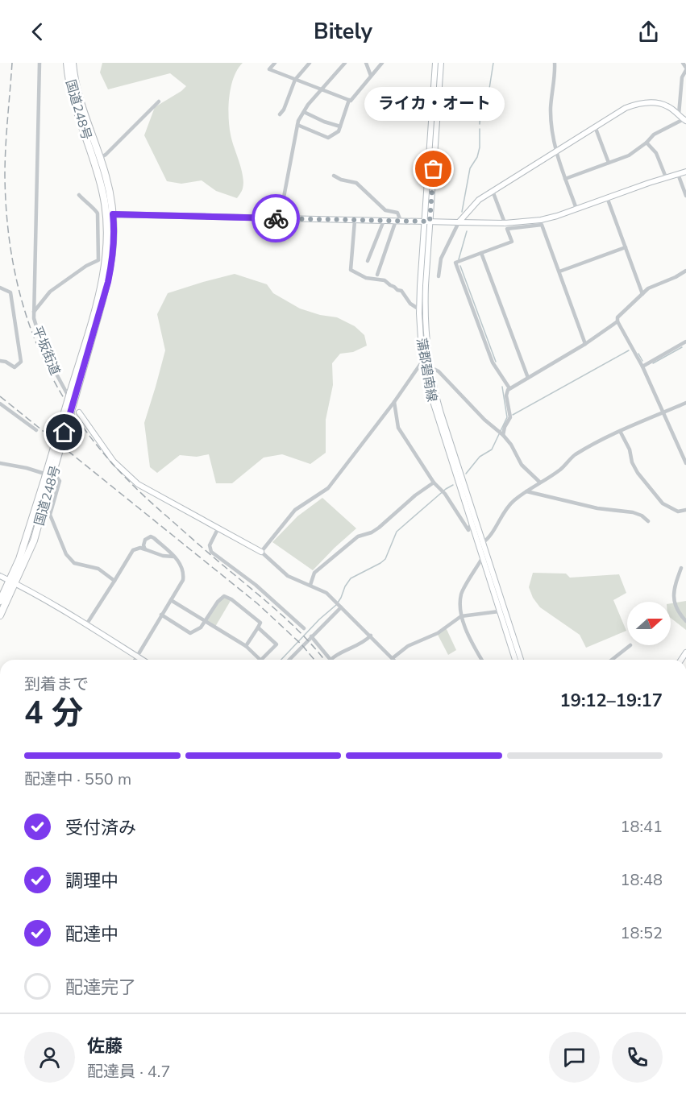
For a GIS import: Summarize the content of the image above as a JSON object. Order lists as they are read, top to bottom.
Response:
{
  "streets": {
    "highway": ["国道248号"],
    "street": ["平坂街道", "蒲郡碧南線"]
  },
  "places": ["ライカ・オート"],
  "north": "right",
  "page": {
    "header": "Bitely",
    "bubble": "ライカ・オート",
    "heading": ["4 分", "到着まで", "19:12–19:17"],
    "panel": ["佐藤", "配達員 · 4.7"],
    "bar": "配達中 · 550 m",
    "list": [
      ["受付済み", "18:41"],
      ["調理中", "18:48"],
      ["配達中", "18:52"],
      "配達完了"
    ]
  }
}
